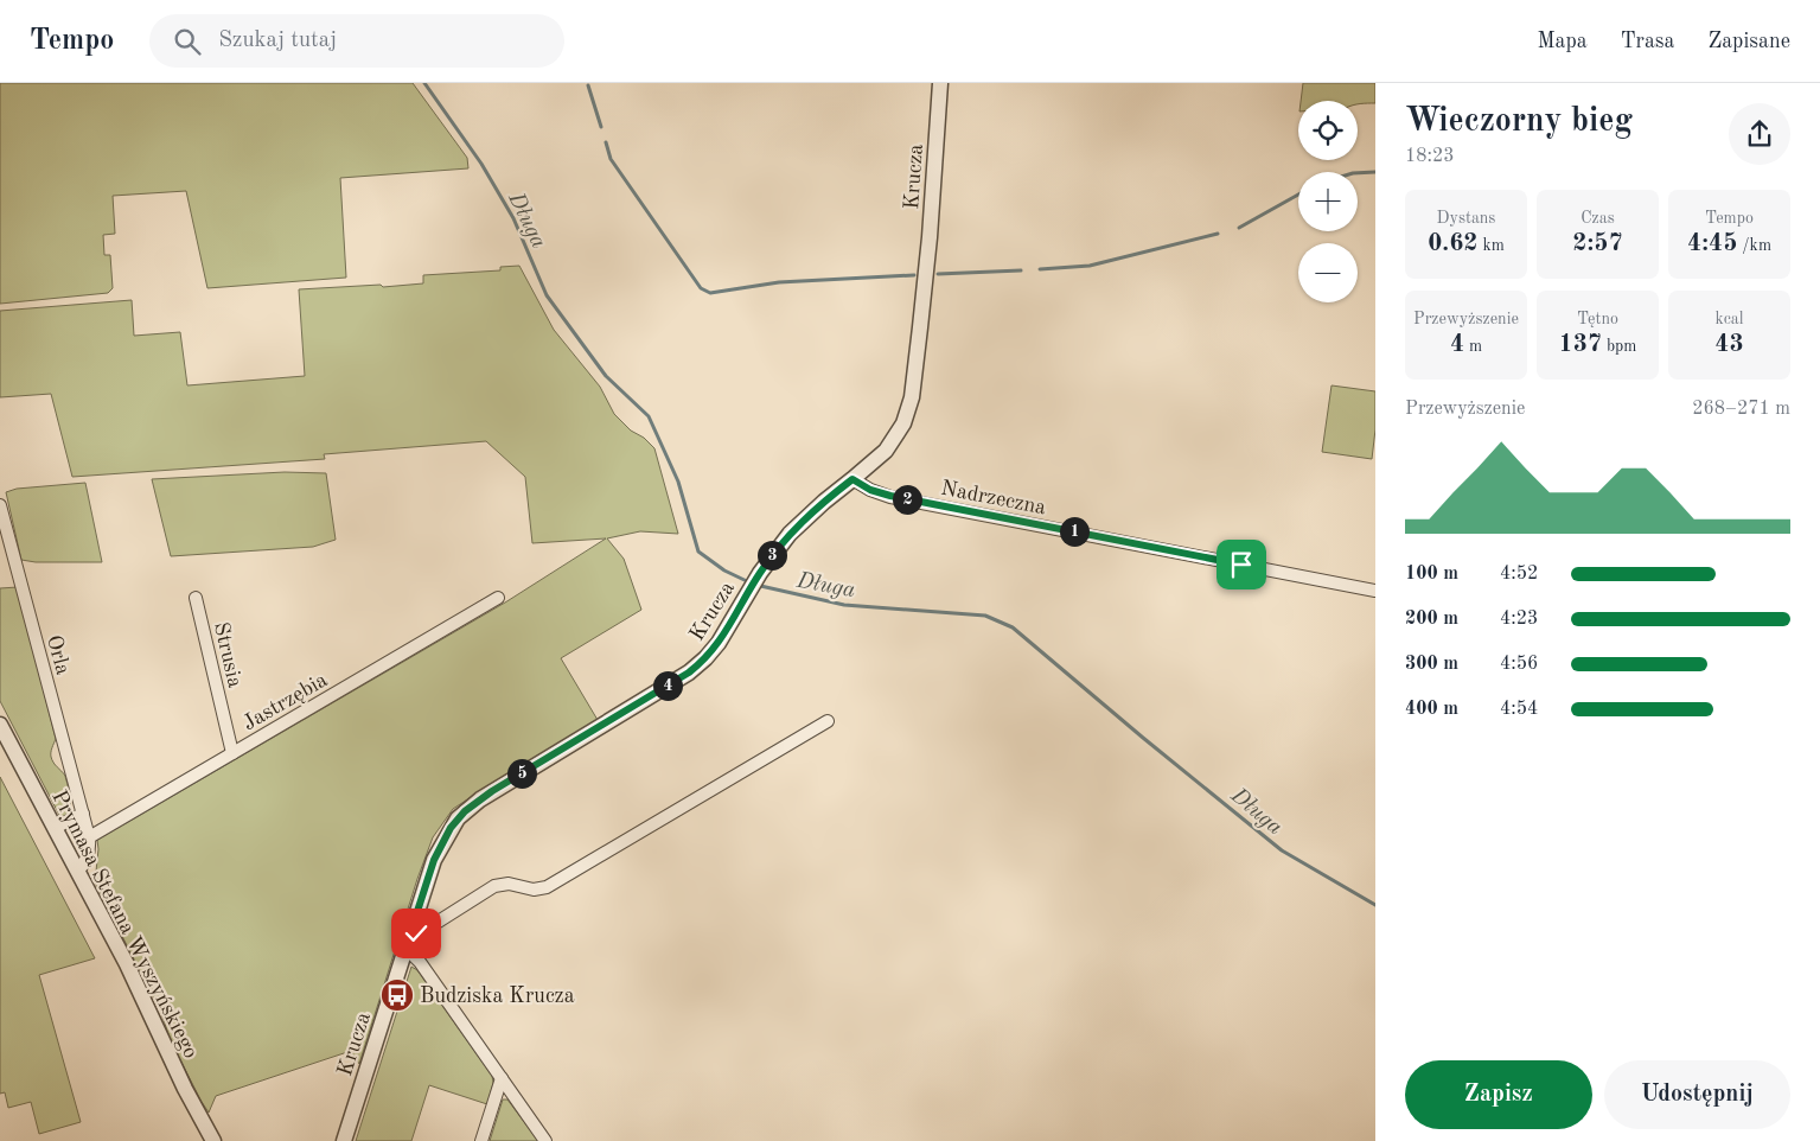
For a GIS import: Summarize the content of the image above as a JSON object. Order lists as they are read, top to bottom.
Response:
{
  "streets": {
    "street": [
      "Krucza",
      "Nadrzeczna",
      "Orla",
      "Strusia",
      "Jastrzębia",
      "Prymasa Stefana Wyszyńskiego"
    ]
  },
  "crossings": [
    ["Krucza", "Nadrzeczna"],
    ["Orla", "Jastrzębia"],
    ["Orla", "Prymasa Stefana Wyszyńskiego"],
    ["Strusia", "Jastrzębia"]
  ],
  "water": ["Długa"],
  "places": {
    "bus stop": ["Budziska Krucza"]
  },
  "page": {
    "header": "Tempo",
    "search": "Szukaj tutaj",
    "nav": ["Mapa", "Trasa", "Zapisane"],
    "heading": ["Wieczorny bieg", "18:23"],
    "map_buttons": ["+", "−"],
    "stats": [
      ["Dystans", "0.62 km"],
      ["Czas", "2:57"],
      ["Tempo", "4:45 /km"],
      ["Przewyższenie", "4 m"],
      ["Tętno", "137 bpm"],
      ["kcal", "43"]
    ],
    "chart": ["Przewyższenie", "268–271 m"],
    "pins": [
      "2",
      "1",
      "3",
      "4",
      "5"
    ],
    "list": [
      {
        "name": "100 m",
        "note": "4:52"
      },
      {
        "name": "200 m",
        "note": "4:23"
      },
      {
        "name": "300 m",
        "note": "4:56"
      },
      {
        "name": "400 m",
        "note": "4:54"
      }
    ],
    "buttons": ["Zapisz", "Udostępnij"]
  }
}
